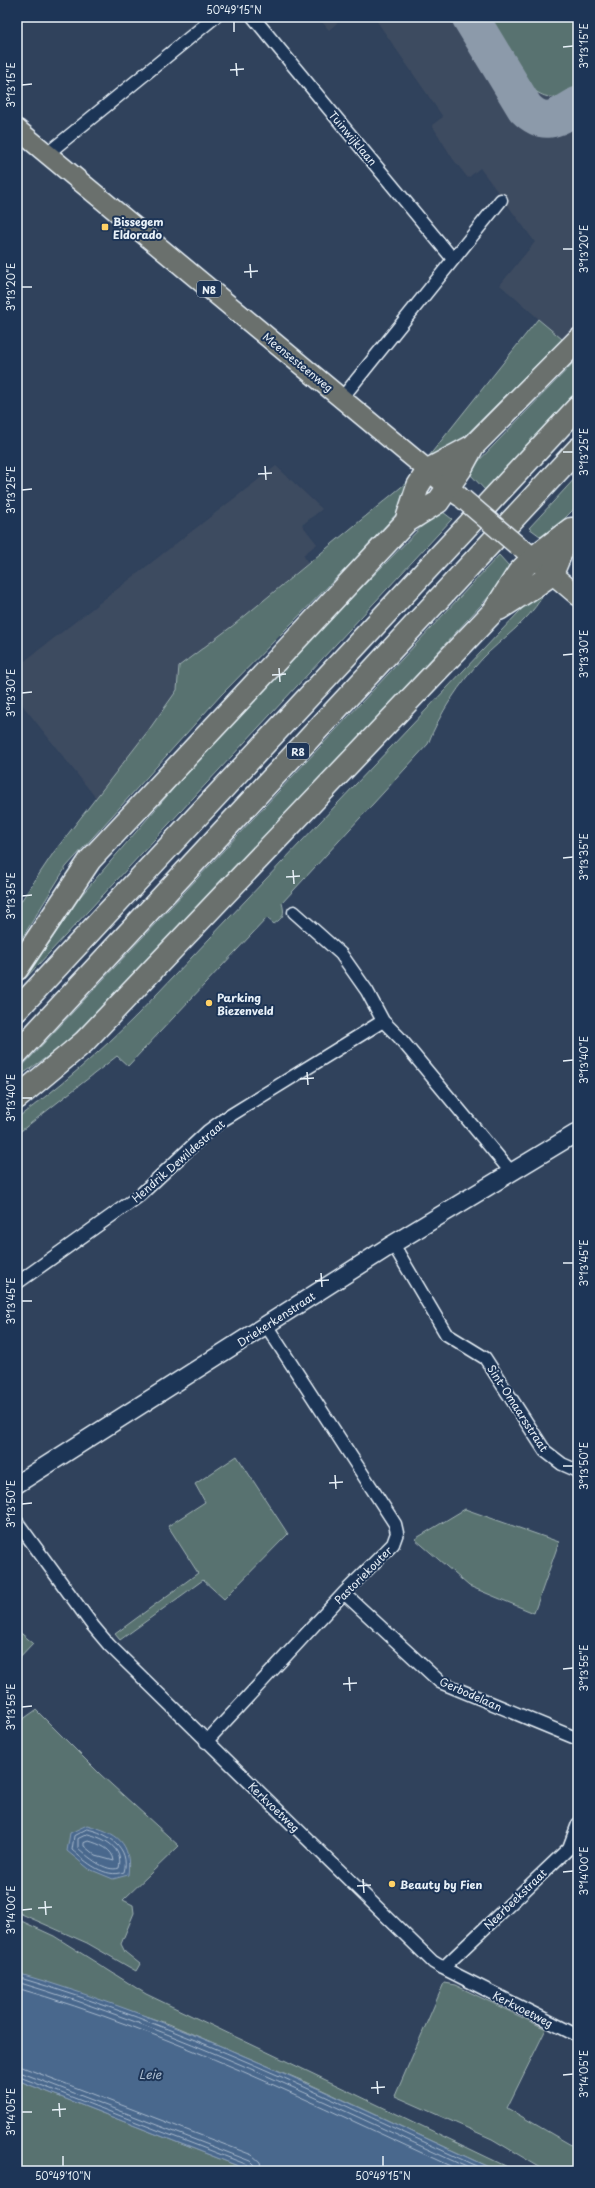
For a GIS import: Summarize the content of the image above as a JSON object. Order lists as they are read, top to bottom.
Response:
{
  "streets": {
    "highway": ["R8"],
    "main road": ["N8", "Meensesteenweg"],
    "street": [
      "Tuinwijklaan",
      "Hendrik Dewildestraat",
      "Driekerkenstraat",
      "Sint-Omaarsstraat",
      "Pastoriekouter",
      "Gerbodelaan",
      "Kerkvoetweg",
      "Neerbeekstraat"
    ]
  },
  "crossings": [
    ["Driekerkenstraat", "Sint-Omaarsstraat"],
    ["Driekerkenstraat", "Pastoriekouter"],
    ["Pastoriekouter", "Gerbodelaan"],
    ["Pastoriekouter", "Kerkvoetweg"],
    ["Kerkvoetweg", "Neerbeekstraat"]
  ],
  "water": ["Leie"],
  "places": {
    "transit": ["Bissegem Eldorado"],
    "other": ["Parking Biezenveld", "Beauty by Fien"]
  },
  "coordinates": [
    "50°49'15\"N",
    "3°13'15\"E",
    "3°13'20\"E",
    "3°13'25\"E",
    "3°13'30\"E",
    "3°13'35\"E",
    "3°13'40\"E",
    "3°13'45\"E",
    "3°13'50\"E",
    "3°13'55\"E",
    "3°14'00\"E",
    "3°14'05\"E",
    "50°49'10\"N"
  ]
}
